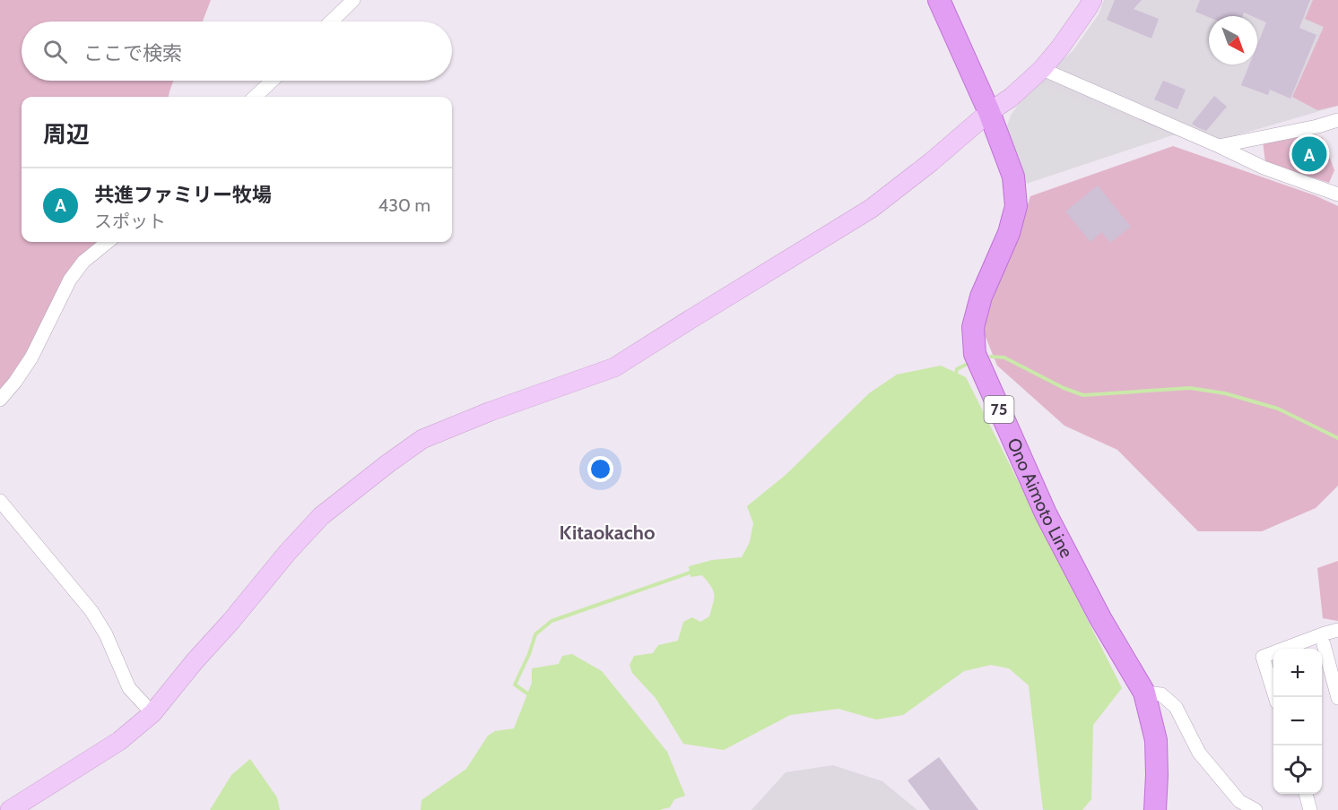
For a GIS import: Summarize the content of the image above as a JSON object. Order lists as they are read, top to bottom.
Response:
{
  "streets": {
    "main road": ["75", "Ono Aimoto Line"]
  },
  "districts": ["Kitaokacho"],
  "north": "bottom right",
  "page": {
    "search": "ここで検索",
    "heading": "周辺",
    "pins": "A",
    "list": [
      {
        "mark": "A",
        "name": "共進ファミリー牧場",
        "note": "スポット",
        "value": "430 m"
      }
    ],
    "map_buttons": ["+", "−"]
  }
}
